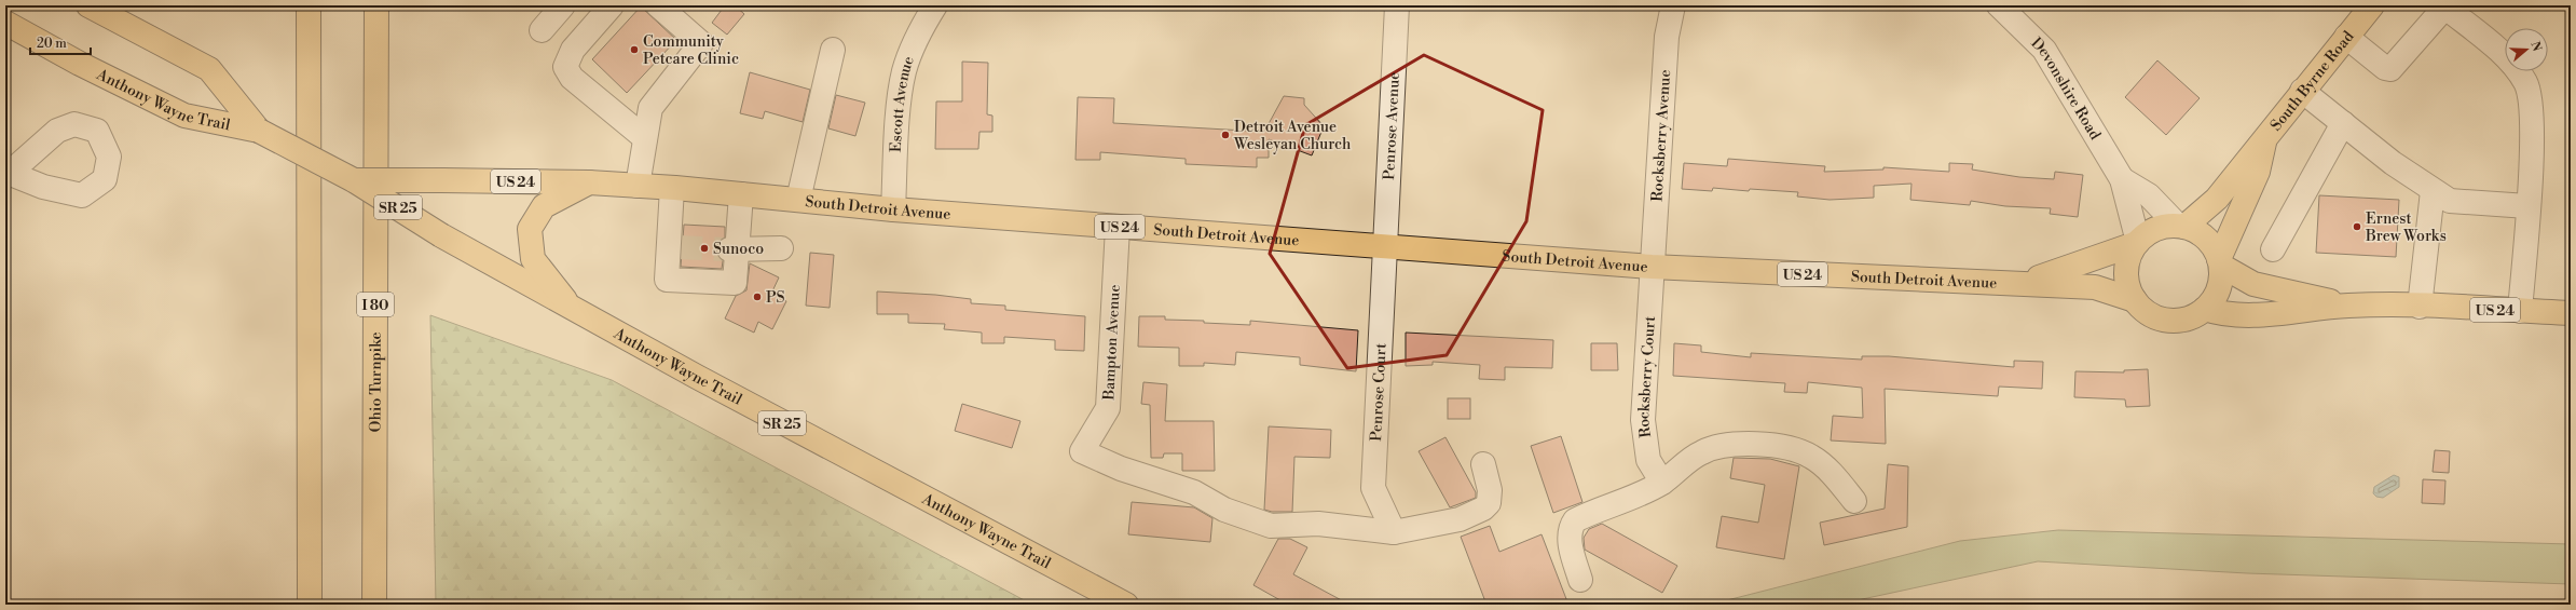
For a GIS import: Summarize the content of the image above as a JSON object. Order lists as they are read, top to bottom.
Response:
{
  "streets": {
    "main road": [
      "South Byrne Road",
      "Anthony Wayne Trail",
      "US 24",
      "SR 25",
      "South Detroit Avenue",
      "I 80",
      "Ohio Turnpike"
    ],
    "street": [
      "Devonshire Road",
      "Escott Avenue",
      "Penrose Avenue",
      "Rocksberry Avenue",
      "Bampton Avenue",
      "Rocksberry Court",
      "Penrose Court"
    ]
  },
  "crossings": [
    ["South Byrne Road", "Devonshire Road"],
    ["South Byrne Road", "US 24"],
    ["South Byrne Road", "South Detroit Avenue"],
    ["Devonshire Road", "US 24"],
    ["Devonshire Road", "South Detroit Avenue"],
    ["Anthony Wayne Trail", "South Detroit Avenue"],
    ["Escott Avenue", "South Detroit Avenue"],
    ["Penrose Avenue", "South Detroit Avenue"],
    ["Penrose Avenue", "Penrose Court"],
    ["Rocksberry Avenue", "South Detroit Avenue"],
    ["Rocksberry Avenue", "Rocksberry Court"],
    ["US 24", "South Detroit Avenue"],
    ["South Detroit Avenue", "Bampton Avenue"],
    ["South Detroit Avenue", "Rocksberry Court"],
    ["South Detroit Avenue", "Penrose Court"],
    ["Bampton Avenue", "Penrose Court"]
  ],
  "places": [
    "Community Petcare Clinic",
    "Detroit Avenue Wesleyan Church",
    "Ernest Brew Works",
    "Sunoco",
    "PS"
  ],
  "scale_bar": "20 m",
  "north": "right"
}
